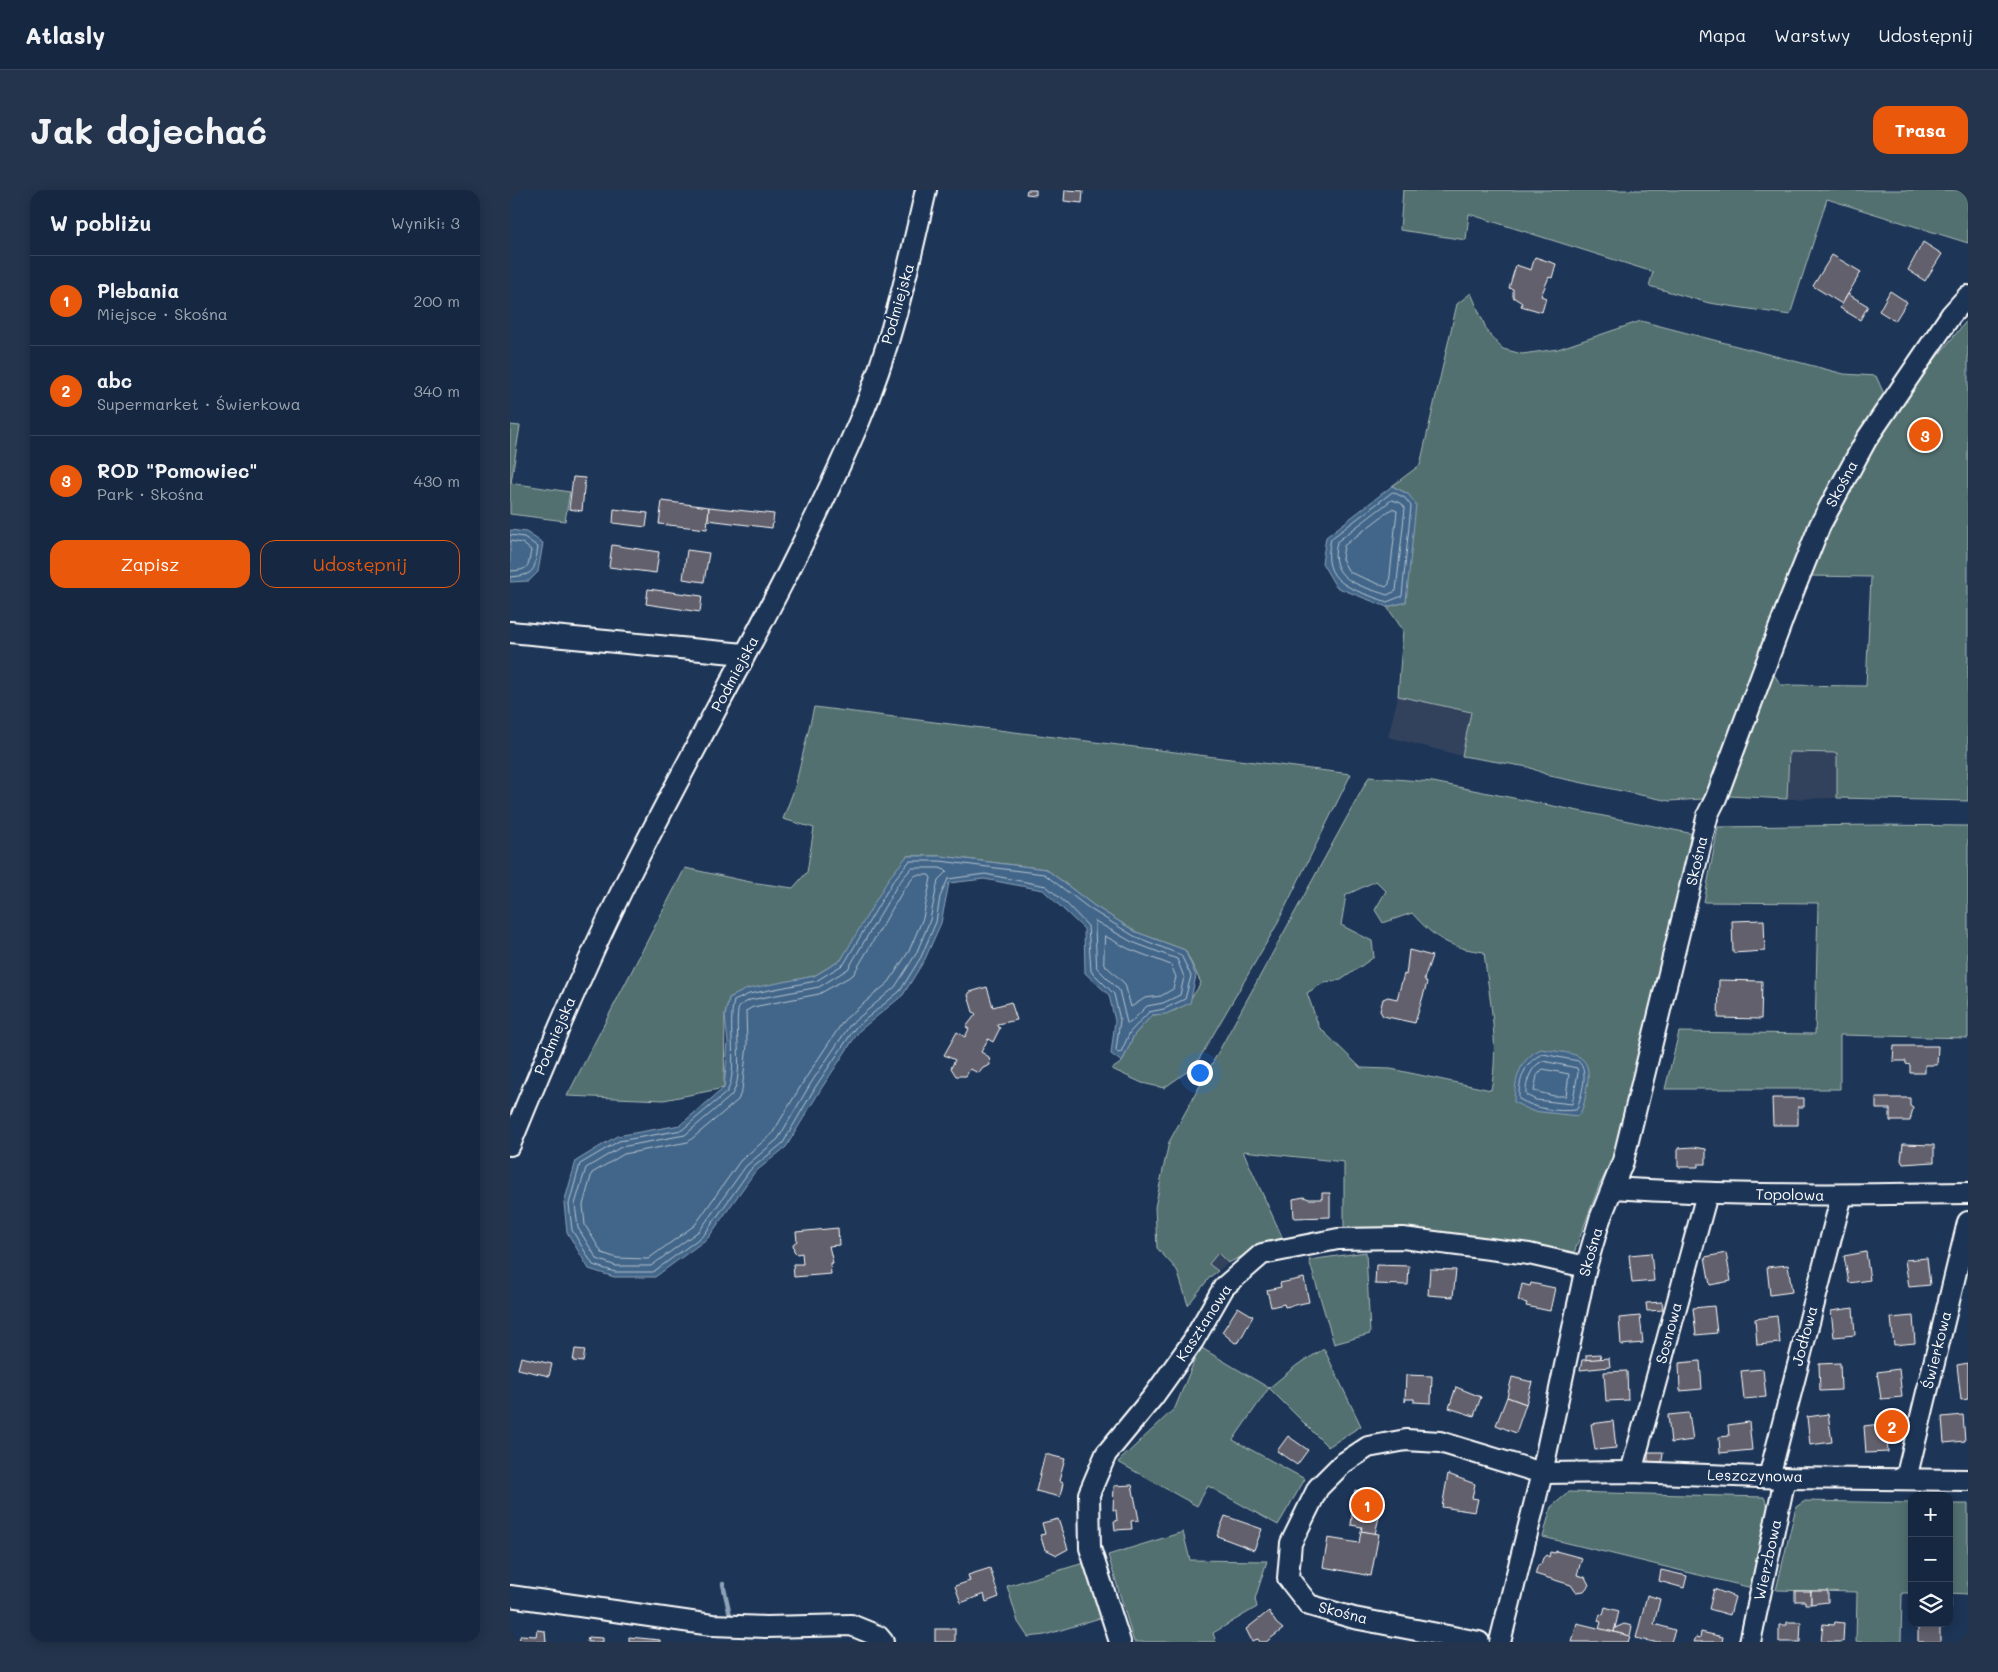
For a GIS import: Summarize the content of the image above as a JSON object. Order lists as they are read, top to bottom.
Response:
{
  "streets": {
    "street": [
      "Podmiejska",
      "Skośna",
      "Topolowa",
      "Kasztanowa",
      "Sosnowa",
      "Jodłowa",
      "Świerkowa",
      "Leszczynowa",
      "Wierzbowa"
    ]
  },
  "crossings": [
    ["Skośna", "Topolowa"],
    ["Skośna", "Kasztanowa"],
    ["Skośna", "Leszczynowa"],
    ["Topolowa", "Sosnowa"],
    ["Topolowa", "Jodłowa"],
    ["Sosnowa", "Leszczynowa"],
    ["Jodłowa", "Leszczynowa"],
    ["Jodłowa", "Wierzbowa"],
    ["Świerkowa", "Leszczynowa"],
    ["Leszczynowa", "Wierzbowa"]
  ],
  "page": {
    "header": "Atlasly",
    "nav": ["Mapa", "Warstwy", "Udostępnij"],
    "buttons": [
      "Trasa",
      ["Zapisz", "Udostępnij"]
    ],
    "title": "Jak dojechać",
    "heading": ["W pobliżu", "Wyniki: 3"],
    "list": [
      {
        "mark": "1",
        "name": "Plebania",
        "note": "Miejsce · Skośna",
        "value": "200 m"
      },
      {
        "mark": "2",
        "name": "abc",
        "note": "Supermarket · Świerkowa",
        "value": "340 m"
      },
      {
        "mark": "3",
        "name": "ROD \"Pomowiec\"",
        "note": "Park · Skośna",
        "value": "430 m"
      }
    ],
    "pins": ["3", "2", "1"],
    "map_buttons": ["+", "−"]
  }
}
